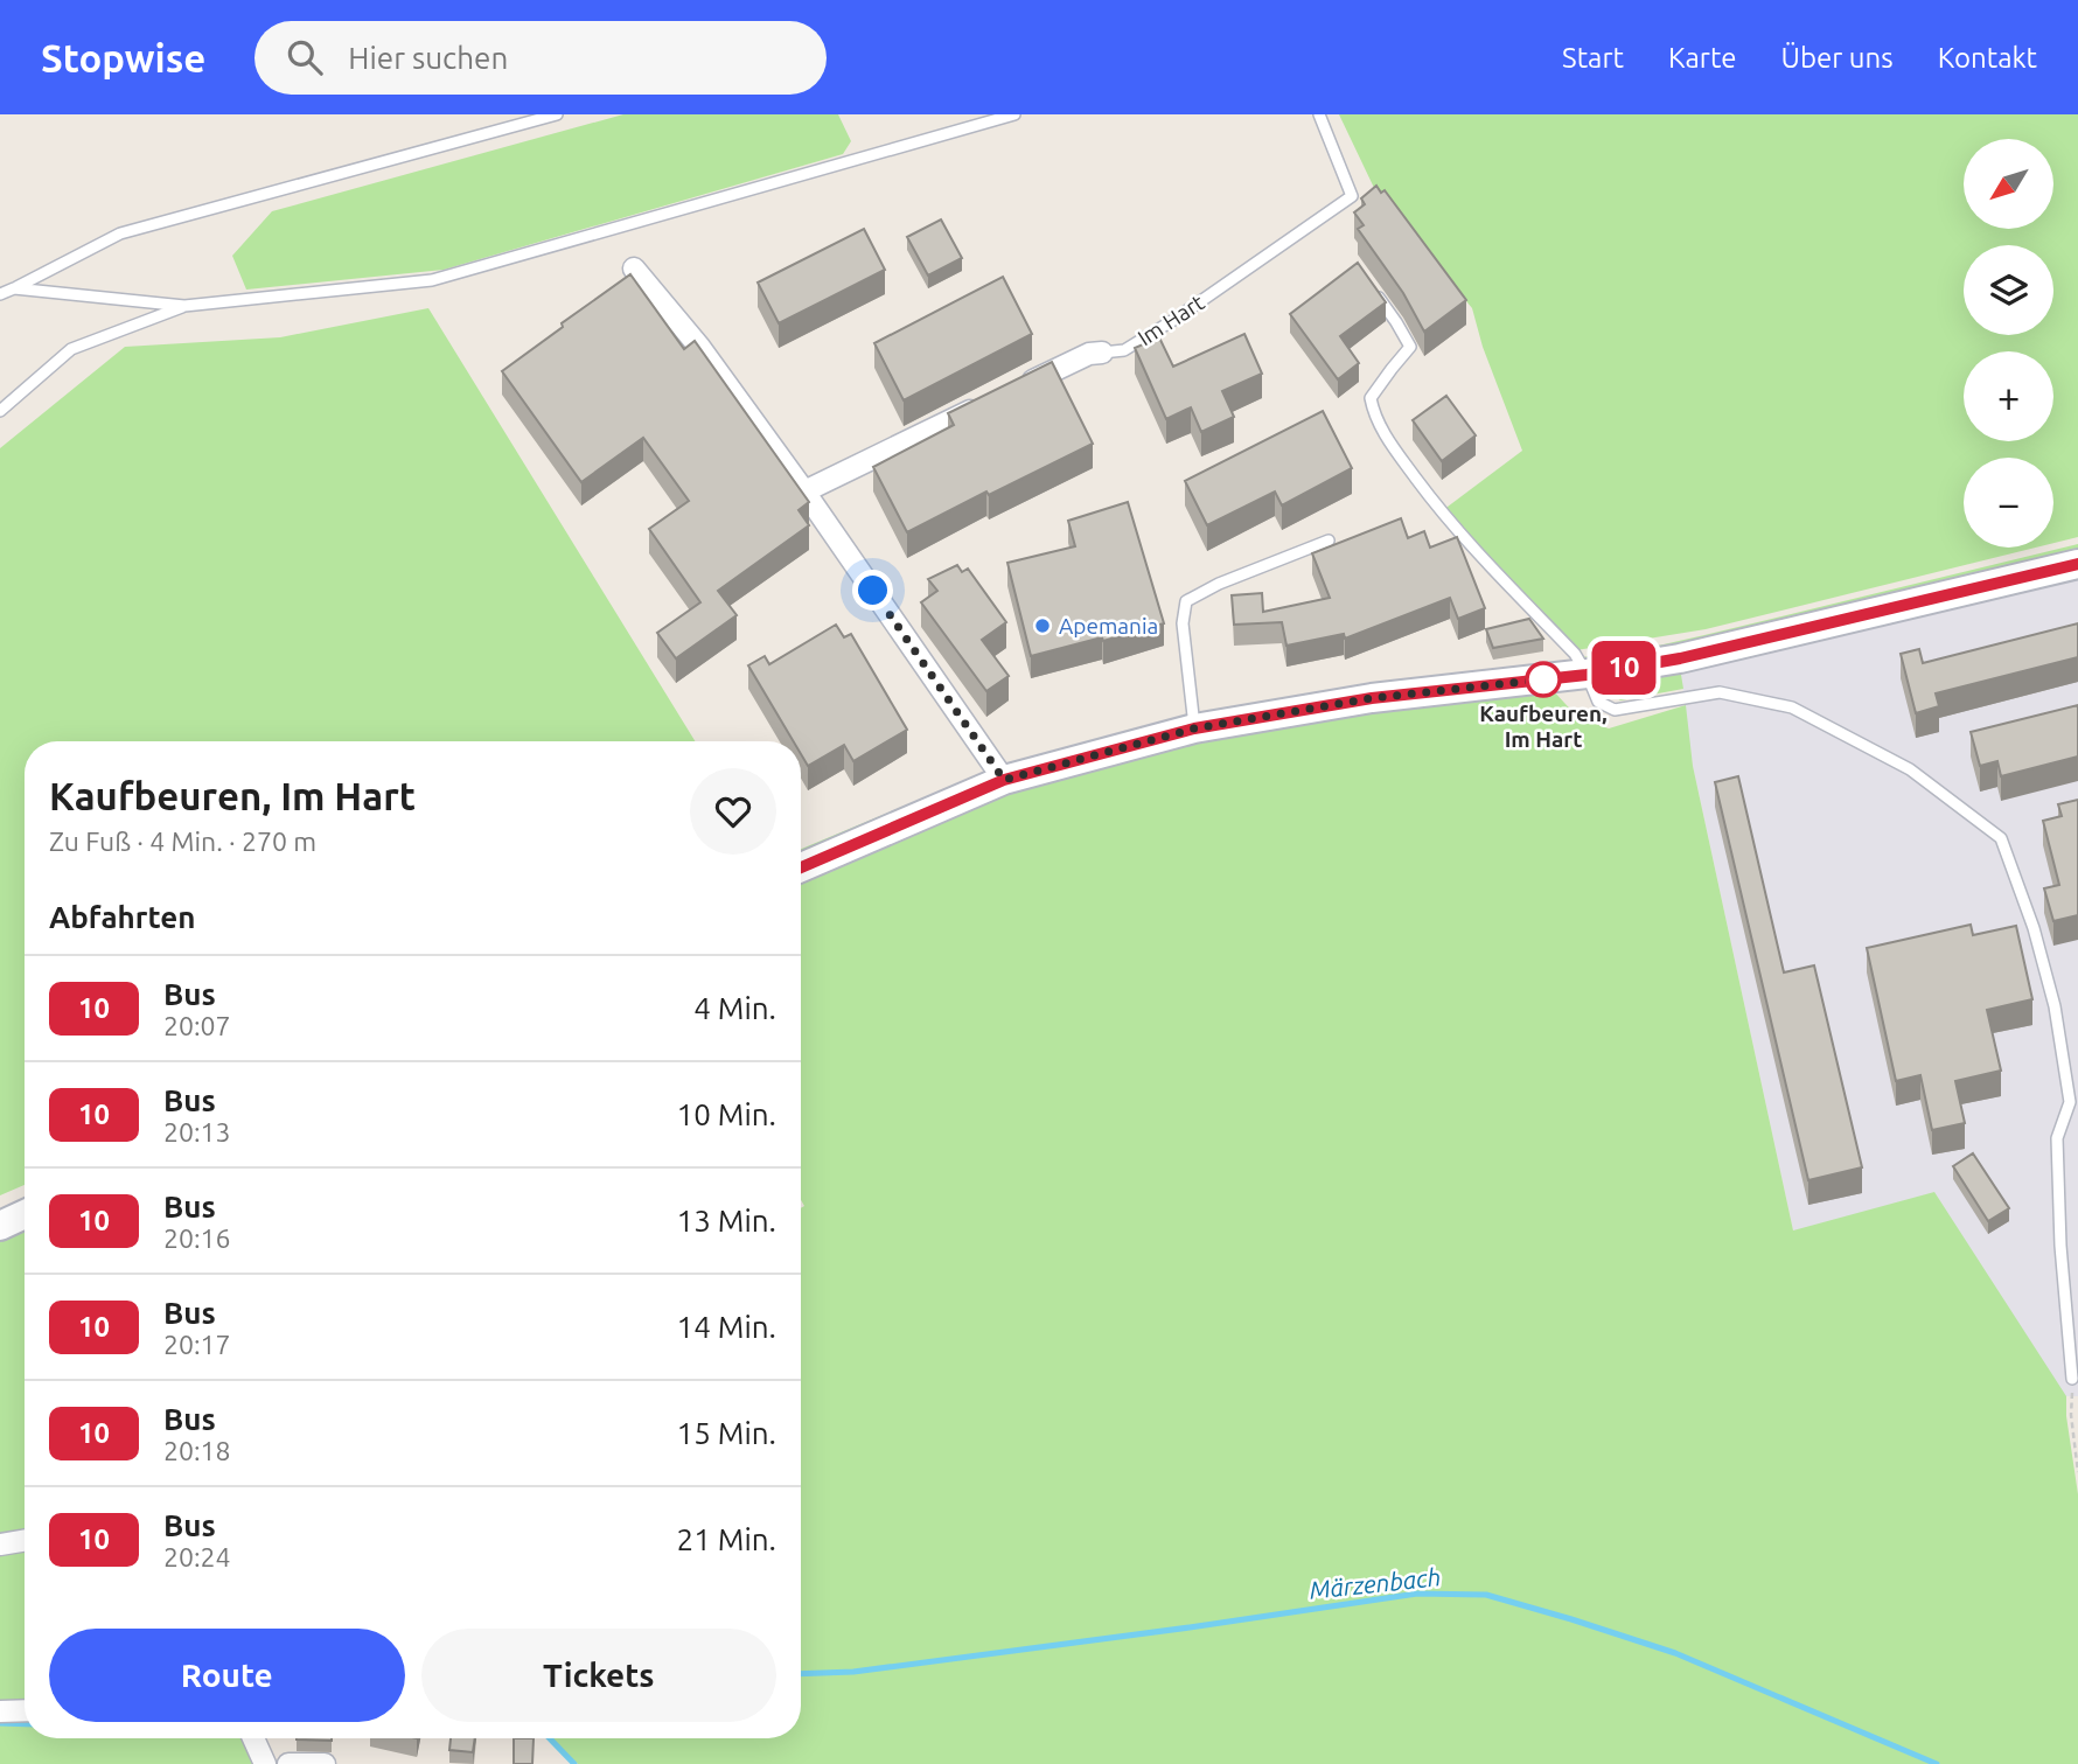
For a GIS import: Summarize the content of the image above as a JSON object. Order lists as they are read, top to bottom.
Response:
{
  "streets": {
    "street": ["Im Hart"]
  },
  "water": ["Märzenbach"],
  "places": ["Apemania", "Kaufbeuren, Im Hart"],
  "lines": ["bus line 10"],
  "north": "bottom left",
  "page": {
    "header": "Stopwise",
    "search": "Hier suchen",
    "nav": [
      "Start",
      "Karte",
      "Über uns",
      "Kontakt"
    ],
    "on_map": "10",
    "map_buttons": ["+", "−"],
    "heading": [
      ["Kaufbeuren, Im Hart", "Zu Fuß · 4 Min. · 270 m"],
      "Abfahrten"
    ],
    "list": [
      {
        "mark": "10",
        "name": "Bus",
        "note": "20:07",
        "value": "4 Min."
      },
      {
        "mark": "10",
        "name": "Bus",
        "note": "20:13",
        "value": "10 Min."
      },
      {
        "mark": "10",
        "name": "Bus",
        "note": "20:16",
        "value": "13 Min."
      },
      {
        "mark": "10",
        "name": "Bus",
        "note": "20:17",
        "value": "14 Min."
      },
      {
        "mark": "10",
        "name": "Bus",
        "note": "20:18",
        "value": "15 Min."
      },
      {
        "mark": "10",
        "name": "Bus",
        "note": "20:24",
        "value": "21 Min."
      }
    ],
    "buttons": ["Route", "Tickets"]
  }
}
